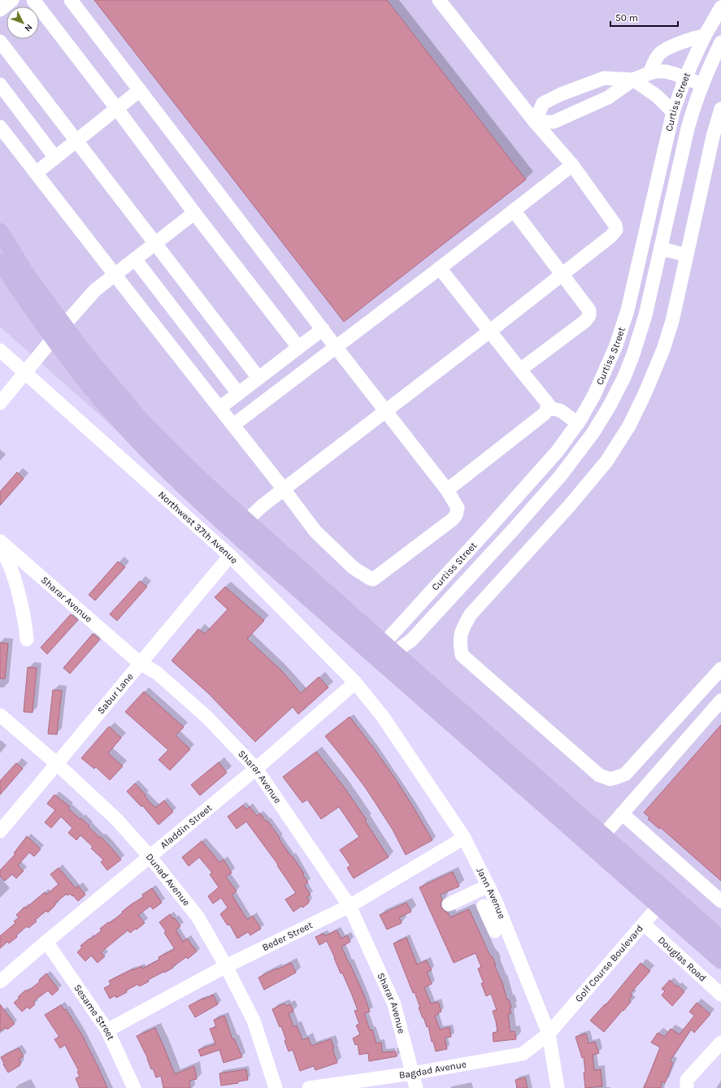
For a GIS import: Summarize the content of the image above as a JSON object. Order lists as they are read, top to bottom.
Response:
{
  "streets": {
    "street": [
      "Curtiss Street",
      "Northwest 37th Avenue",
      "Sharar Avenue",
      "Sabur Lane",
      "Aladdin Street",
      "Dunad Avenue",
      "Jann Avenue",
      "Beder Street",
      "Douglas Road",
      "Golf Course Boulevard",
      "Sesame Street",
      "Bagdad Avenue"
    ]
  },
  "crossings": [
    ["Northwest 37th Avenue", "Sabur Lane"],
    ["Northwest 37th Avenue", "Aladdin Street"],
    ["Northwest 37th Avenue", "Jann Avenue"],
    ["Sharar Avenue", "Sabur Lane"],
    ["Sharar Avenue", "Aladdin Street"],
    ["Sharar Avenue", "Beder Street"],
    ["Sharar Avenue", "Bagdad Avenue"],
    ["Sabur Lane", "Dunad Avenue"],
    ["Aladdin Street", "Dunad Avenue"],
    ["Aladdin Street", "Sesame Street"],
    ["Dunad Avenue", "Beder Street"],
    ["Jann Avenue", "Beder Street"],
    ["Jann Avenue", "Golf Course Boulevard"],
    ["Jann Avenue", "Bagdad Avenue"],
    ["Beder Street", "Sesame Street"],
    ["Douglas Road", "Golf Course Boulevard"],
    ["Golf Course Boulevard", "Bagdad Avenue"]
  ],
  "scale_bar": "50 m",
  "north": "bottom right"
}
